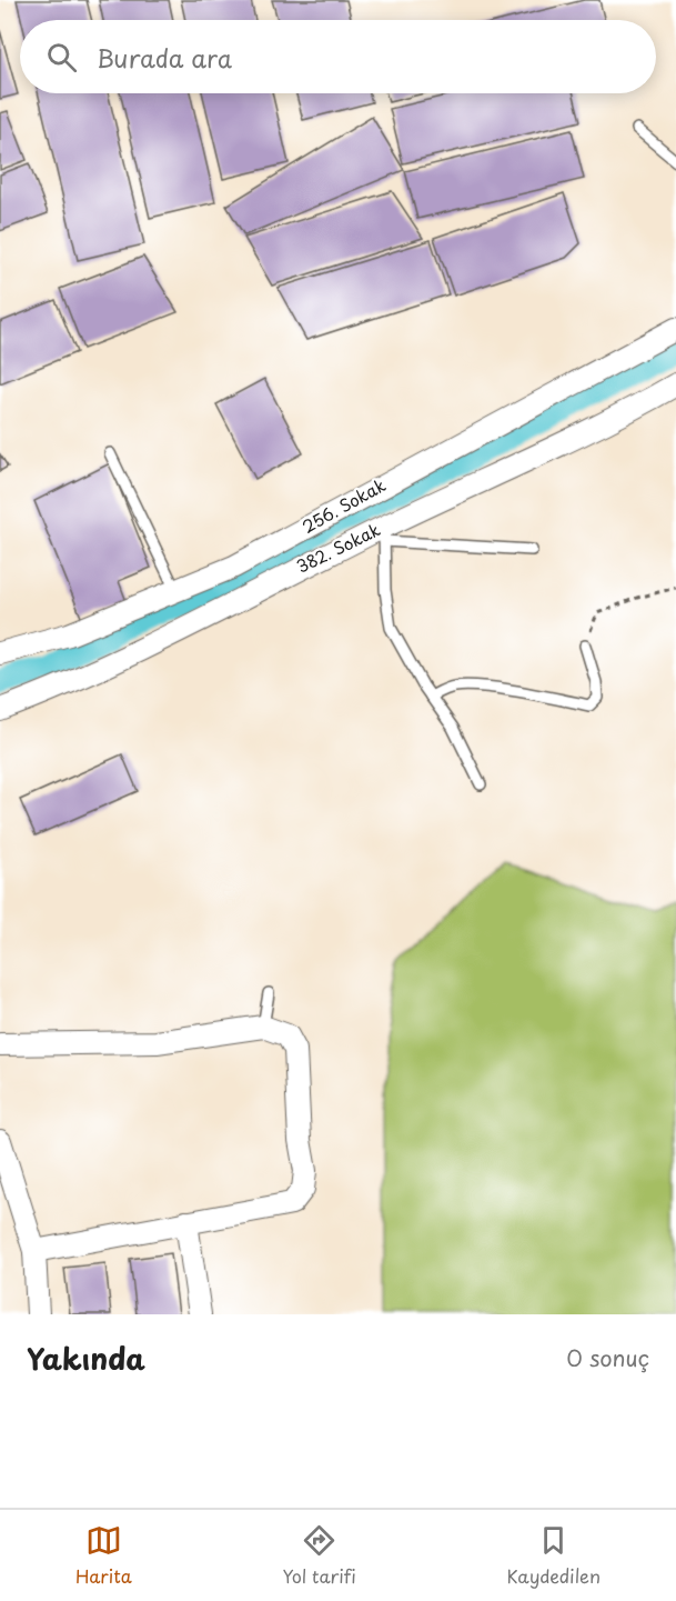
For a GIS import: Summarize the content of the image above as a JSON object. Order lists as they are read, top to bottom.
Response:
{
  "streets": {
    "street": ["256. Sokak", "382. Sokak"]
  },
  "page": {
    "search": "Burada ara",
    "heading": ["Yakında", "0 sonuç"],
    "nav": ["Harita", "Yol tarifi", "Kaydedilen"]
  }
}
